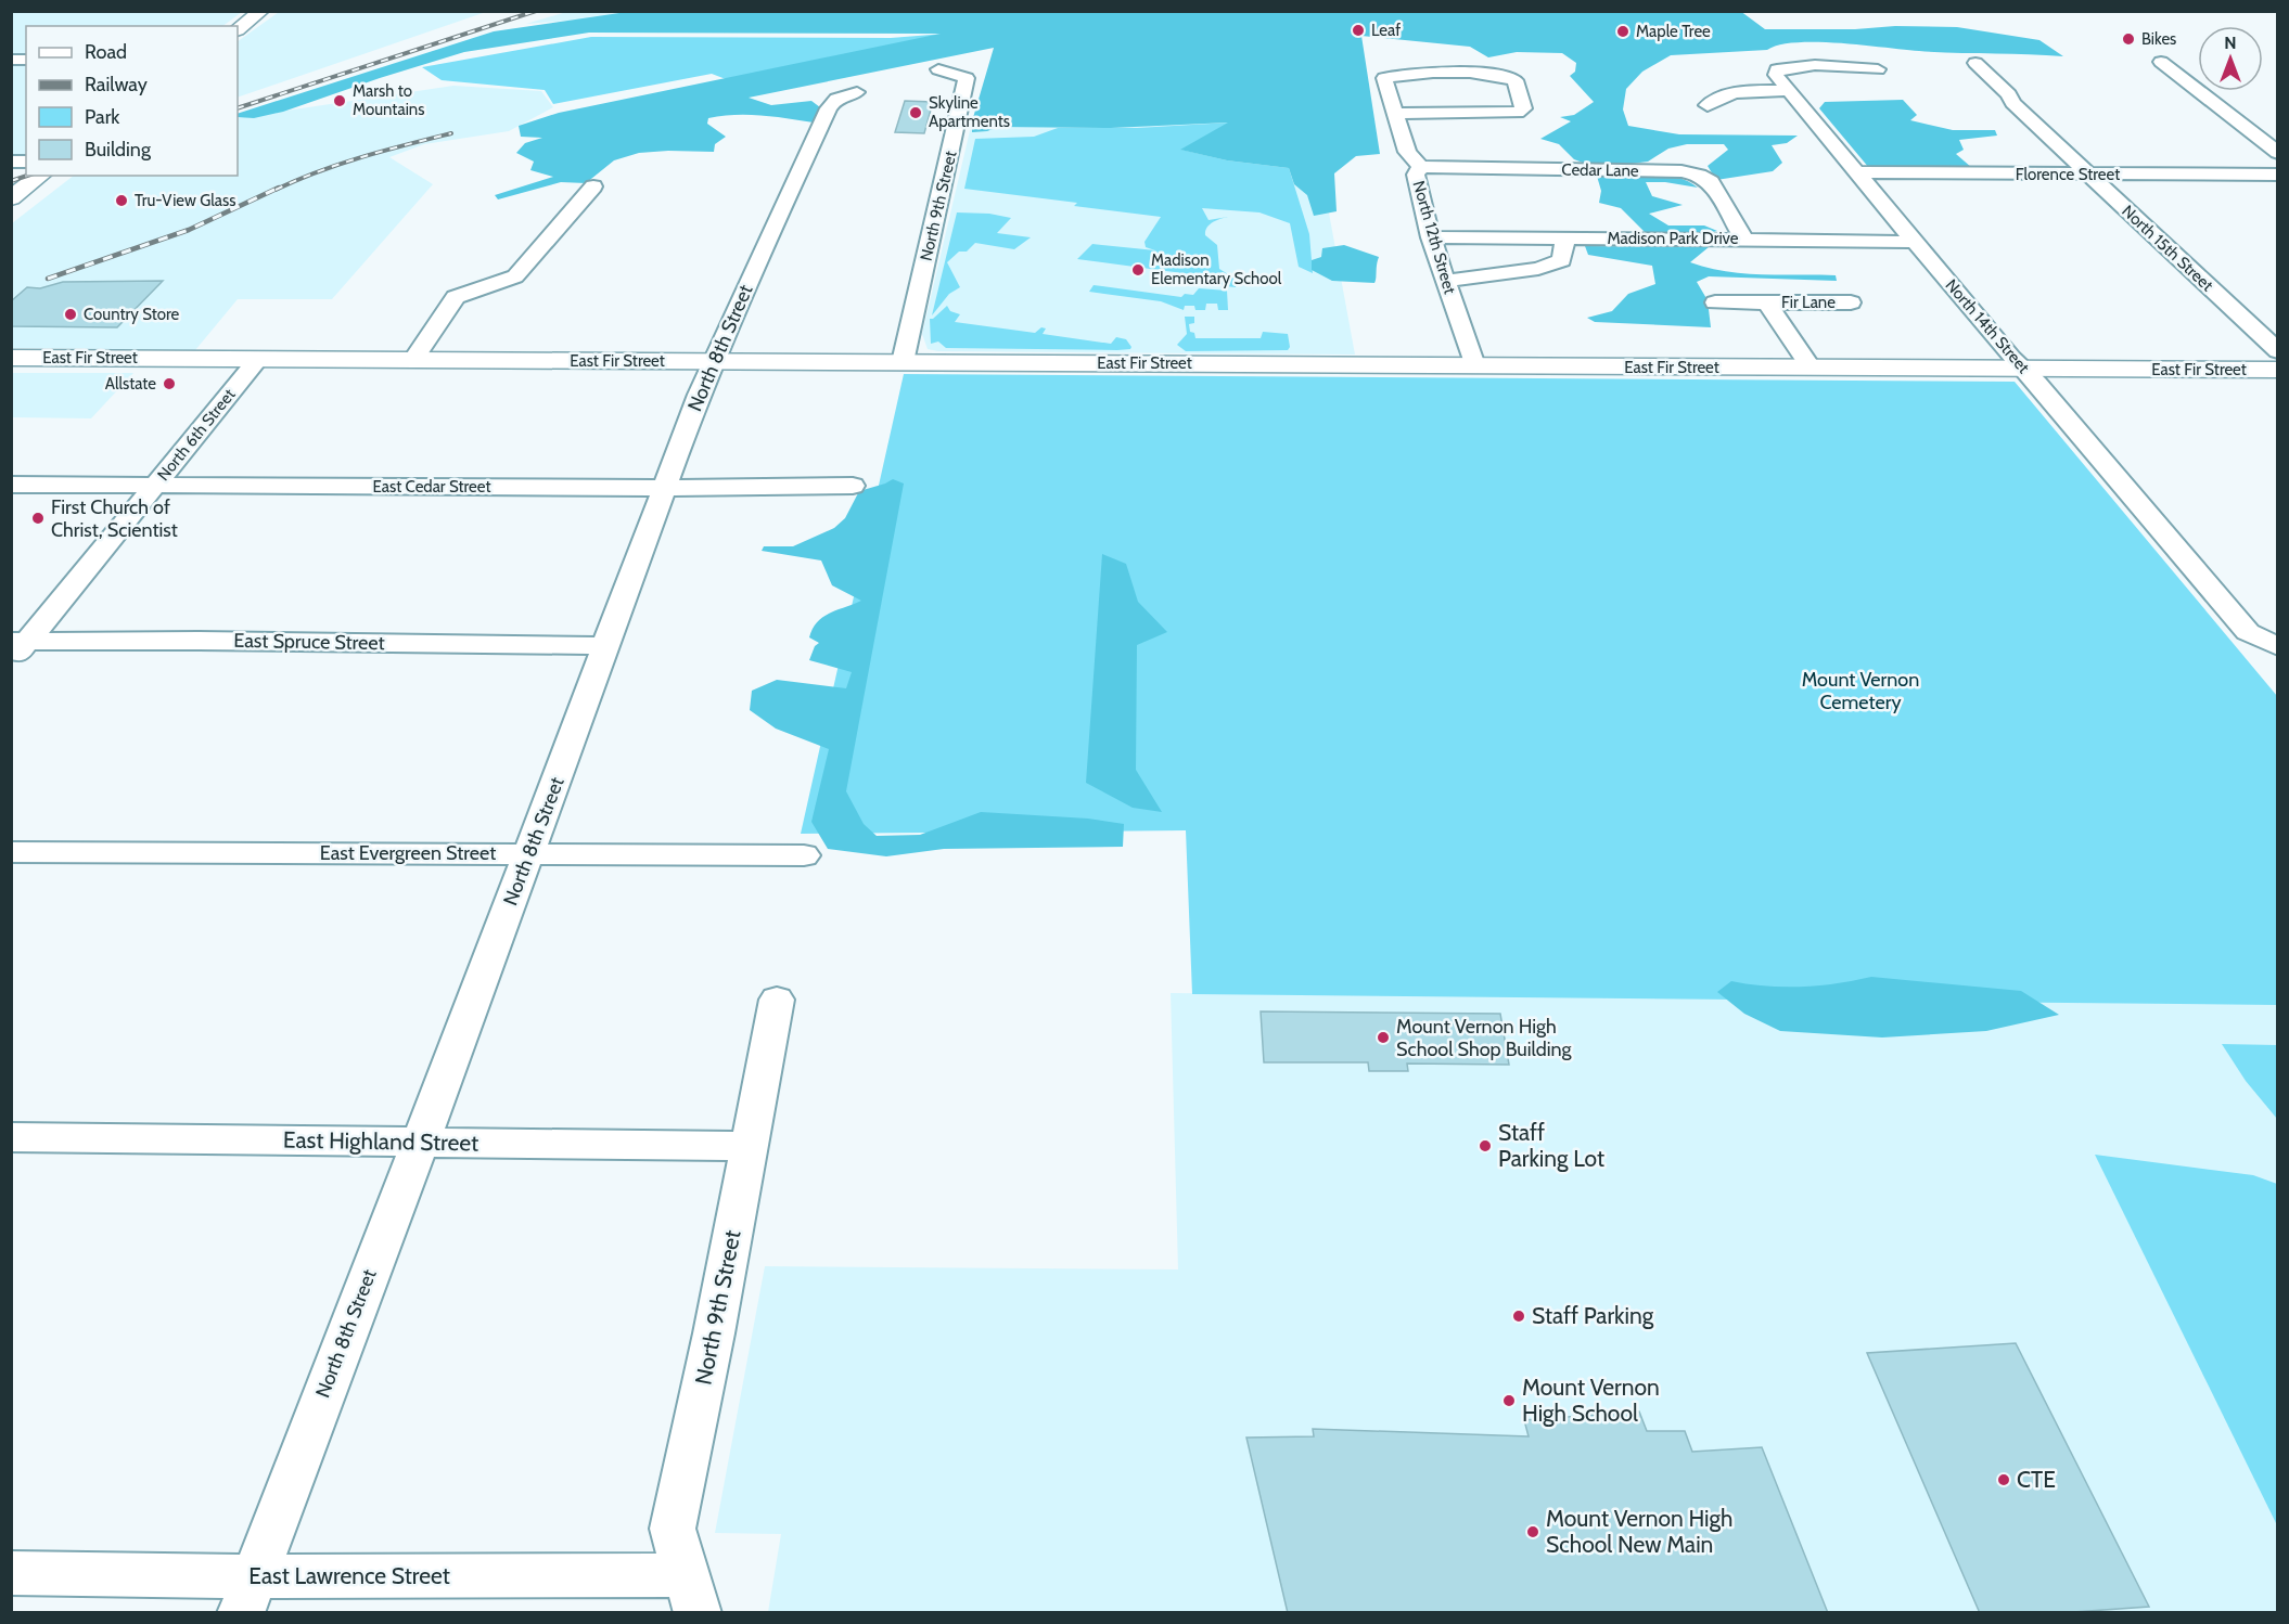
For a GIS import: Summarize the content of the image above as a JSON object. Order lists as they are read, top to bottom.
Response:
{
  "streets": {
    "street": [
      "Cedar Lane",
      "Florence Street",
      "North 9th Street",
      "North 12th Street",
      "Madison Park Drive",
      "North 15th Street",
      "Fir Lane",
      "North 14th Street",
      "North 8th Street",
      "East Fir Street",
      "North 6th Street",
      "East Cedar Street",
      "East Spruce Street",
      "East Evergreen Street",
      "East Highland Street",
      "East Lawrence Street"
    ]
  },
  "crossings": [
    ["Cedar Lane", "North 12th Street"],
    ["Cedar Lane", "Madison Park Drive"],
    ["Florence Street", "North 15th Street"],
    ["Florence Street", "North 14th Street"],
    ["North 9th Street", "East Fir Street"],
    ["North 9th Street", "East Highland Street"],
    ["North 9th Street", "East Lawrence Street"],
    ["North 12th Street", "Madison Park Drive"],
    ["North 12th Street", "East Fir Street"],
    ["Madison Park Drive", "North 14th Street"],
    ["Fir Lane", "East Fir Street"],
    ["North 14th Street", "East Fir Street"],
    ["North 8th Street", "East Fir Street"],
    ["North 8th Street", "East Cedar Street"],
    ["North 8th Street", "East Spruce Street"],
    ["North 8th Street", "East Evergreen Street"],
    ["North 8th Street", "East Highland Street"],
    ["North 8th Street", "East Lawrence Street"],
    ["East Fir Street", "North 6th Street"],
    ["North 6th Street", "East Cedar Street"],
    ["North 6th Street", "East Spruce Street"]
  ],
  "parks": ["Mount Vernon Cemetery"],
  "places": [
    "Leaf",
    "Maple Tree",
    "Bikes",
    "Marsh to Mountains",
    "Skyline Apartments",
    "Tru-View Glass",
    "Madison Elementary School",
    "Country Store",
    "Allstate",
    "First Church of Christ, Scientist",
    "Mount Vernon High School Shop Building",
    "Staff Parking Lot",
    "Staff Parking",
    "Mount Vernon High School",
    "CTE",
    "Mount Vernon High School New Main"
  ],
  "legend": [
    "Road",
    "Railway",
    "Park",
    "Building"
  ],
  "north": "top"
}
